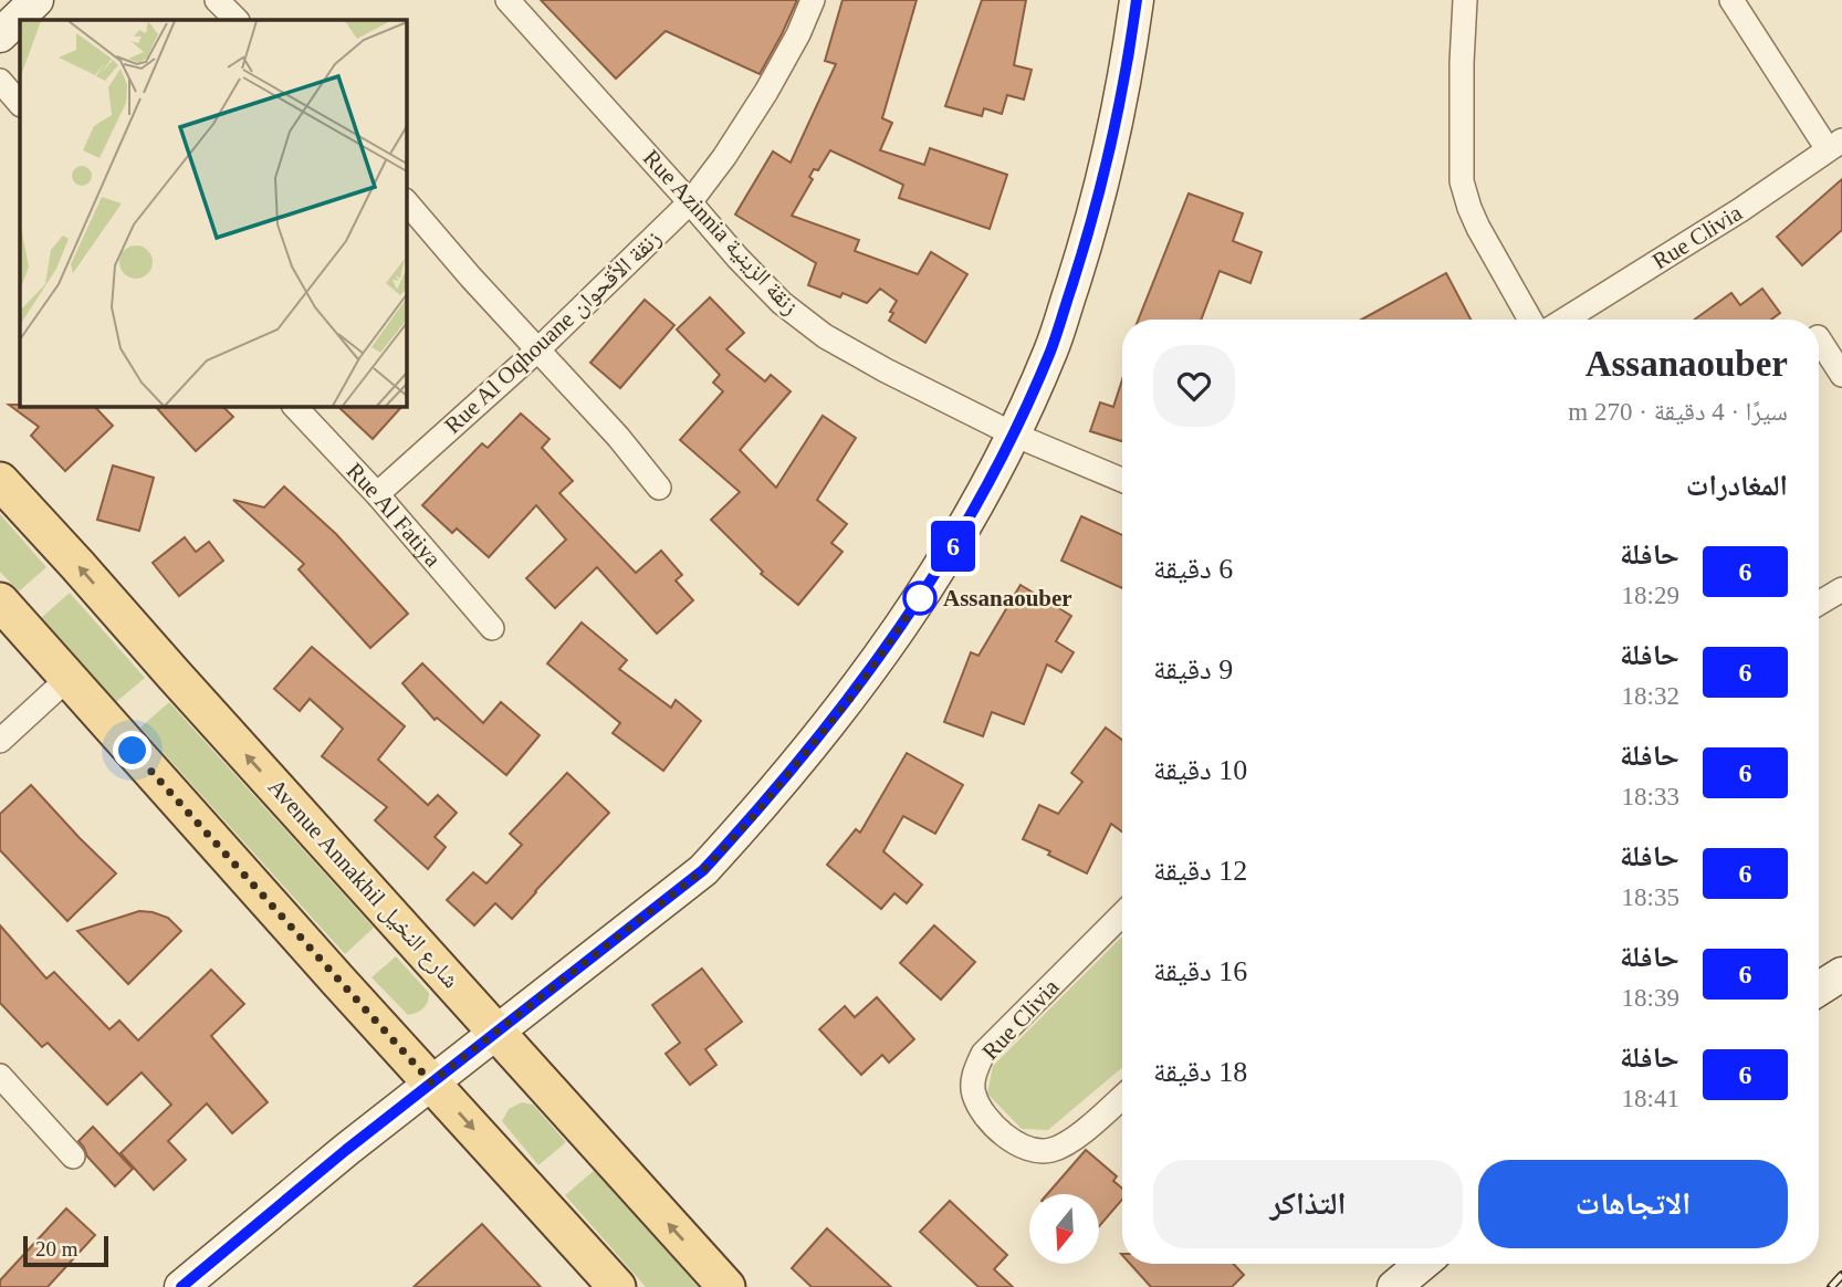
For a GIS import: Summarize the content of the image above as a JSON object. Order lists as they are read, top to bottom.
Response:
{
  "streets": {
    "main road": ["Avenue Annakhil شارع النخيل"],
    "street": [
      "Rue Azinnia زنقة الزينية",
      "Rue Clivia",
      "Rue Al Oqhouane زنقة الأقحوان",
      "Rue Al Fatiya"
    ]
  },
  "crossings": [
    ["Rue Azinnia زنقة الزينية", "Rue Al Oqhouane زنقة الأقحوان"],
    ["Rue Al Oqhouane زنقة الأقحوان", "Rue Al Fatiya"]
  ],
  "places": ["Assanaouber"],
  "lines": ["bus line 6"],
  "scale_bar": "20 m",
  "north": "bottom",
  "page": {
    "on_map": "6",
    "heading": [
      ["Assanaouber", "سيرًا · 4 دقيقة · 270 m"],
      "المغادرات"
    ],
    "list": [
      {
        "mark": "6",
        "name": "حافلة",
        "note": "18:29",
        "value": "6 دقيقة"
      },
      {
        "mark": "6",
        "name": "حافلة",
        "note": "18:32",
        "value": "9 دقيقة"
      },
      {
        "mark": "6",
        "name": "حافلة",
        "note": "18:33",
        "value": "10 دقيقة"
      },
      {
        "mark": "6",
        "name": "حافلة",
        "note": "18:35",
        "value": "12 دقيقة"
      },
      {
        "mark": "6",
        "name": "حافلة",
        "note": "18:39",
        "value": "16 دقيقة"
      },
      {
        "mark": "6",
        "name": "حافلة",
        "note": "18:41",
        "value": "18 دقيقة"
      }
    ],
    "buttons": ["الاتجاهات", "التذاكر"],
    "scale": "20 m"
  }
}
